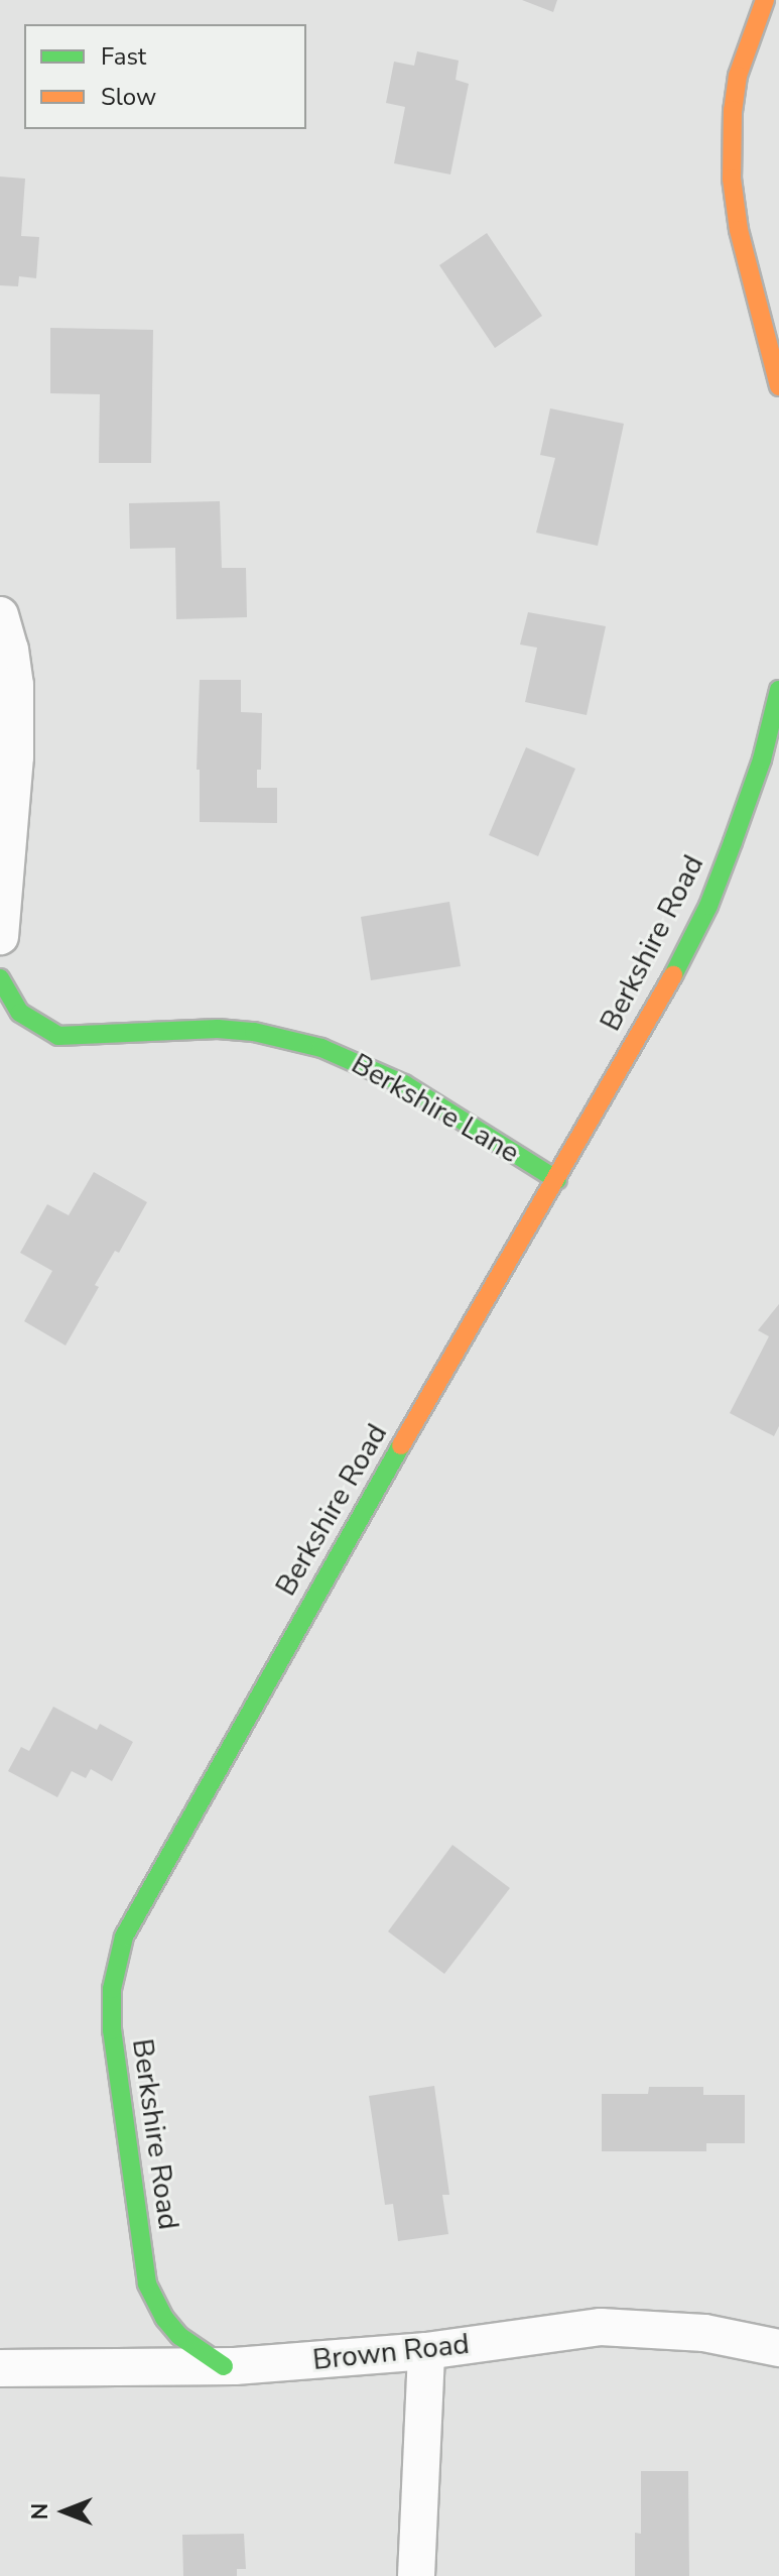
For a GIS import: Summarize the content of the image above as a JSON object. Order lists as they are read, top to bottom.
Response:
{
  "streets": {
    "street": ["Berkshire Road", "Berkshire Lane", "Brown Road"]
  },
  "crossings": [
    ["Berkshire Road", "Berkshire Lane"],
    ["Berkshire Road", "Brown Road"]
  ],
  "legend": ["Fast", "Slow"],
  "north": "left"
}
